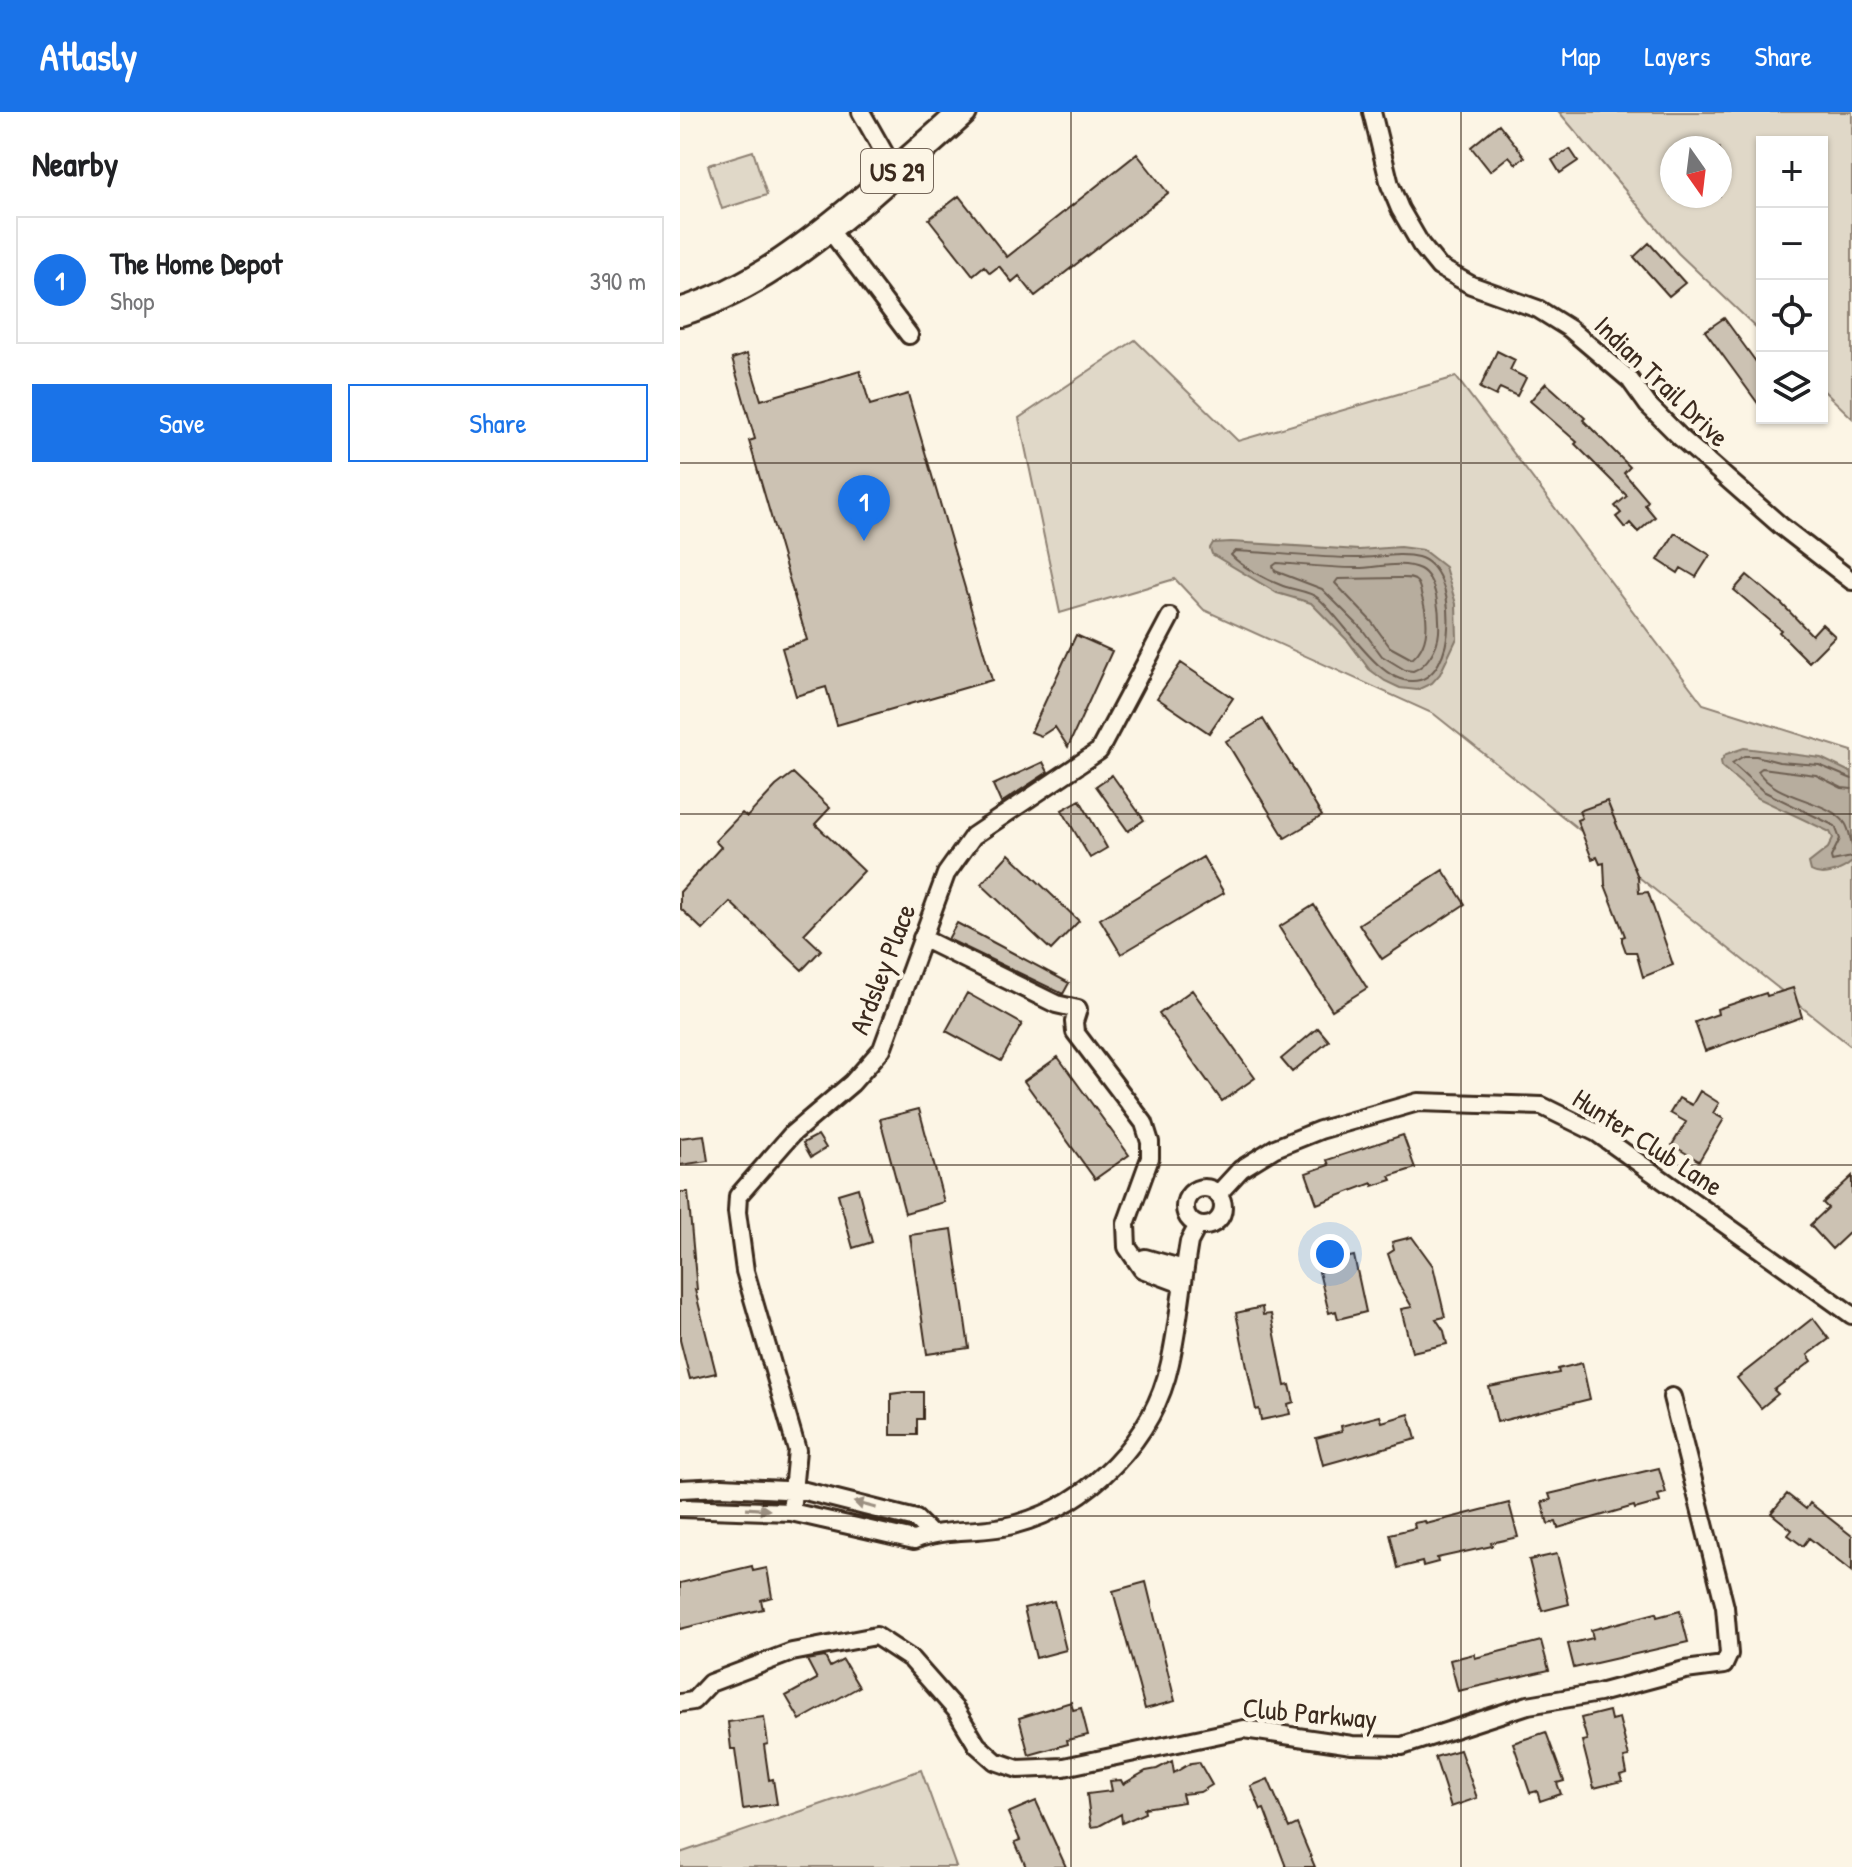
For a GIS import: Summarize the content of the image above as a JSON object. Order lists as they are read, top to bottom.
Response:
{
  "streets": {
    "main road": ["US 29"],
    "street": [
      "Indian Trail Drive",
      "Ardsley Place",
      "Hunter Club Lane",
      "Club Parkway"
    ]
  },
  "north": "bottom",
  "page": {
    "header": "Atlasly",
    "nav": ["Map", "Layers", "Share"],
    "heading": "Nearby",
    "map_buttons": ["+", "−"],
    "list": [
      {
        "mark": "1",
        "name": "The Home Depot",
        "note": "Shop",
        "value": "390 m"
      }
    ],
    "buttons": ["Save", "Share"],
    "pins": "1"
  }
}
